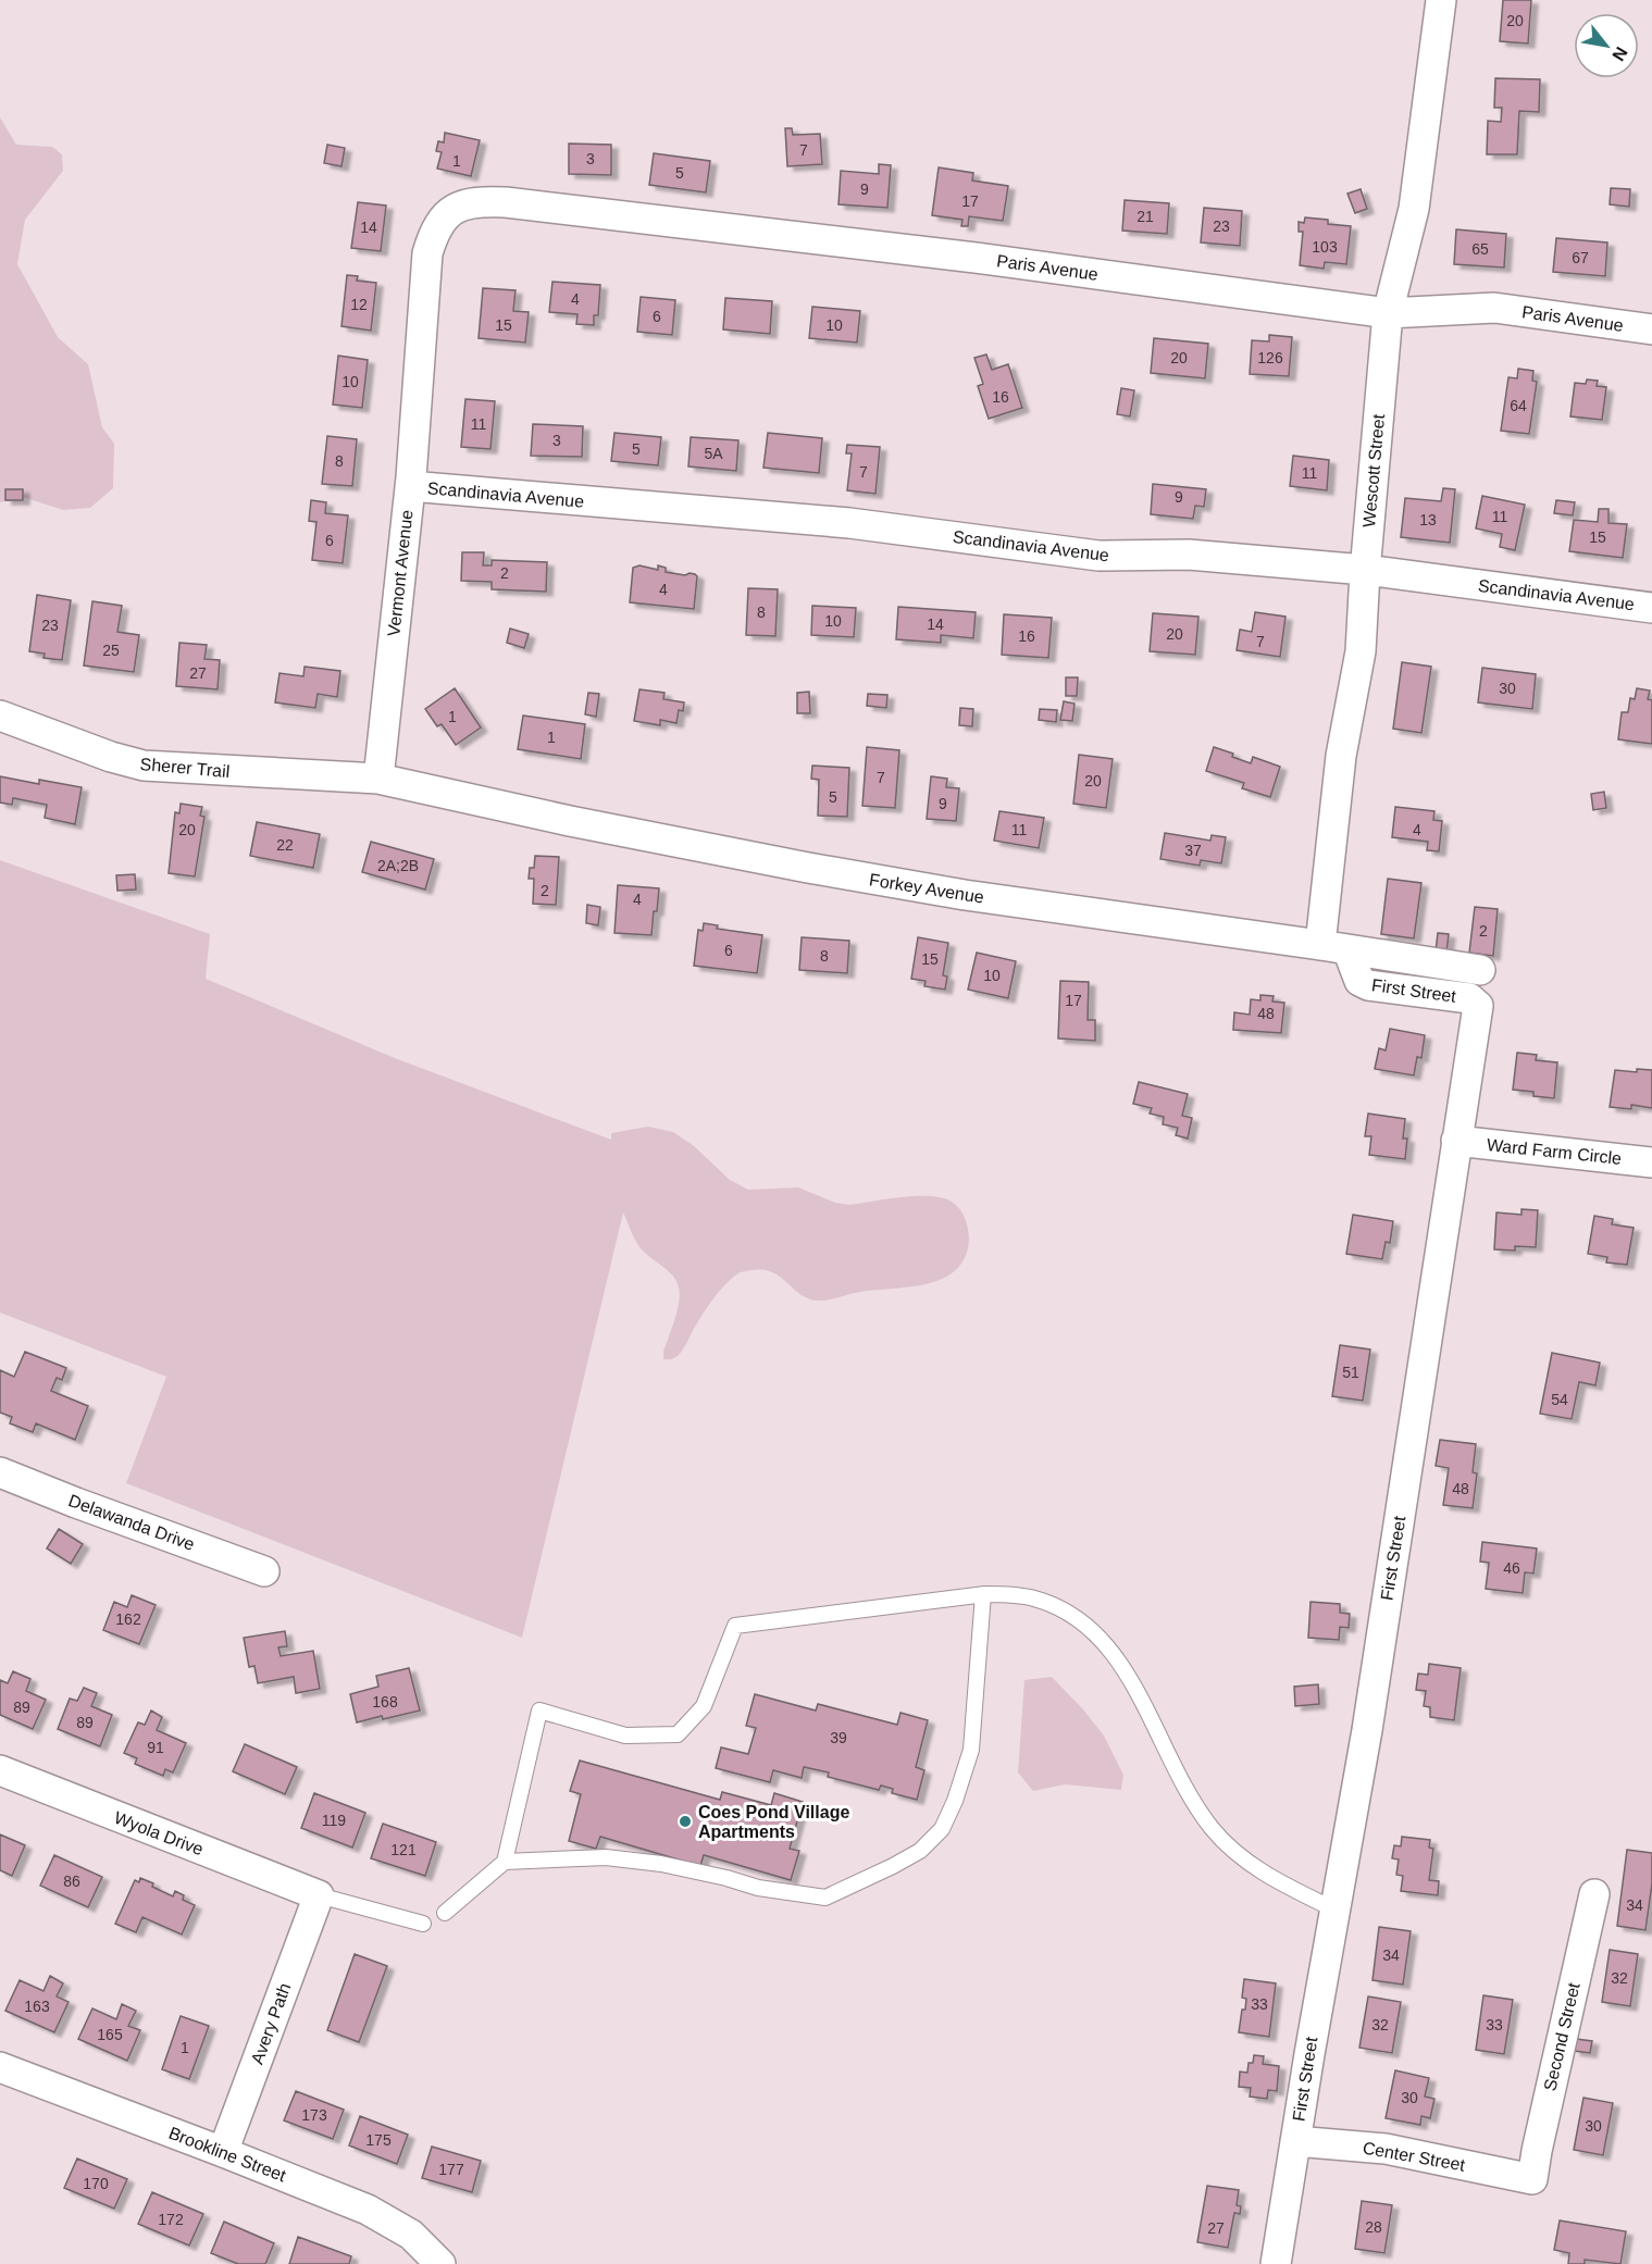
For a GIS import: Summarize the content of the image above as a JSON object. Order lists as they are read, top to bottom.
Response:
{
  "streets": {
    "street": [
      "Paris Avenue",
      "Wescott Street",
      "Scandinavia Avenue",
      "Vermont Avenue",
      "Sherer Trail",
      "Forkey Avenue",
      "First Street",
      "Ward Farm Circle",
      "Delawanda Drive",
      "Wyola Drive",
      "Avery Path",
      "Second Street",
      "Brookline Street",
      "Center Street"
    ]
  },
  "crossings": [
    ["Paris Avenue", "Wescott Street"],
    ["Paris Avenue", "Vermont Avenue"],
    ["Wescott Street", "Scandinavia Avenue"],
    ["Wescott Street", "Forkey Avenue"],
    ["Wescott Street", "First Street"],
    ["Scandinavia Avenue", "Vermont Avenue"],
    ["Vermont Avenue", "Sherer Trail"],
    ["Vermont Avenue", "Forkey Avenue"],
    ["Sherer Trail", "Forkey Avenue"],
    ["Forkey Avenue", "First Street"],
    ["First Street", "Ward Farm Circle"],
    ["First Street", "Center Street"],
    ["Wyola Drive", "Avery Path"],
    ["Avery Path", "Brookline Street"],
    ["Second Street", "Center Street"]
  ],
  "places": ["Coes Pond Village Apartments"],
  "house_numbers": [
    "20",
    "7",
    "3",
    "1",
    "5",
    "9",
    "17",
    "21",
    "23",
    "14",
    "103",
    "65",
    "67",
    "4",
    "12",
    "6",
    "15",
    "10",
    "20",
    "126",
    "10",
    "16",
    "64",
    "11",
    "3",
    "5",
    "5A",
    "8",
    "7",
    "11",
    "9",
    "11",
    "13",
    "15",
    "6",
    "2",
    "4",
    "8",
    "10",
    "14",
    "23",
    "20",
    "16",
    "7",
    "25",
    "27",
    "30",
    "1",
    "1",
    "7",
    "20",
    "5",
    "9",
    "20",
    "11",
    "4",
    "22",
    "37",
    "2A;2B",
    "2",
    "4",
    "2",
    "6",
    "8",
    "15",
    "10",
    "17",
    "48",
    "51",
    "54",
    "48",
    "46",
    "162",
    "168",
    "89",
    "89",
    "39",
    "91",
    "119",
    "121",
    "86",
    "34",
    "34",
    "32",
    "33",
    "163",
    "32",
    "33",
    "165",
    "1",
    "30",
    "173",
    "30",
    "175",
    "177",
    "170",
    "172",
    "28",
    "27"
  ],
  "north": "bottom right"
}
